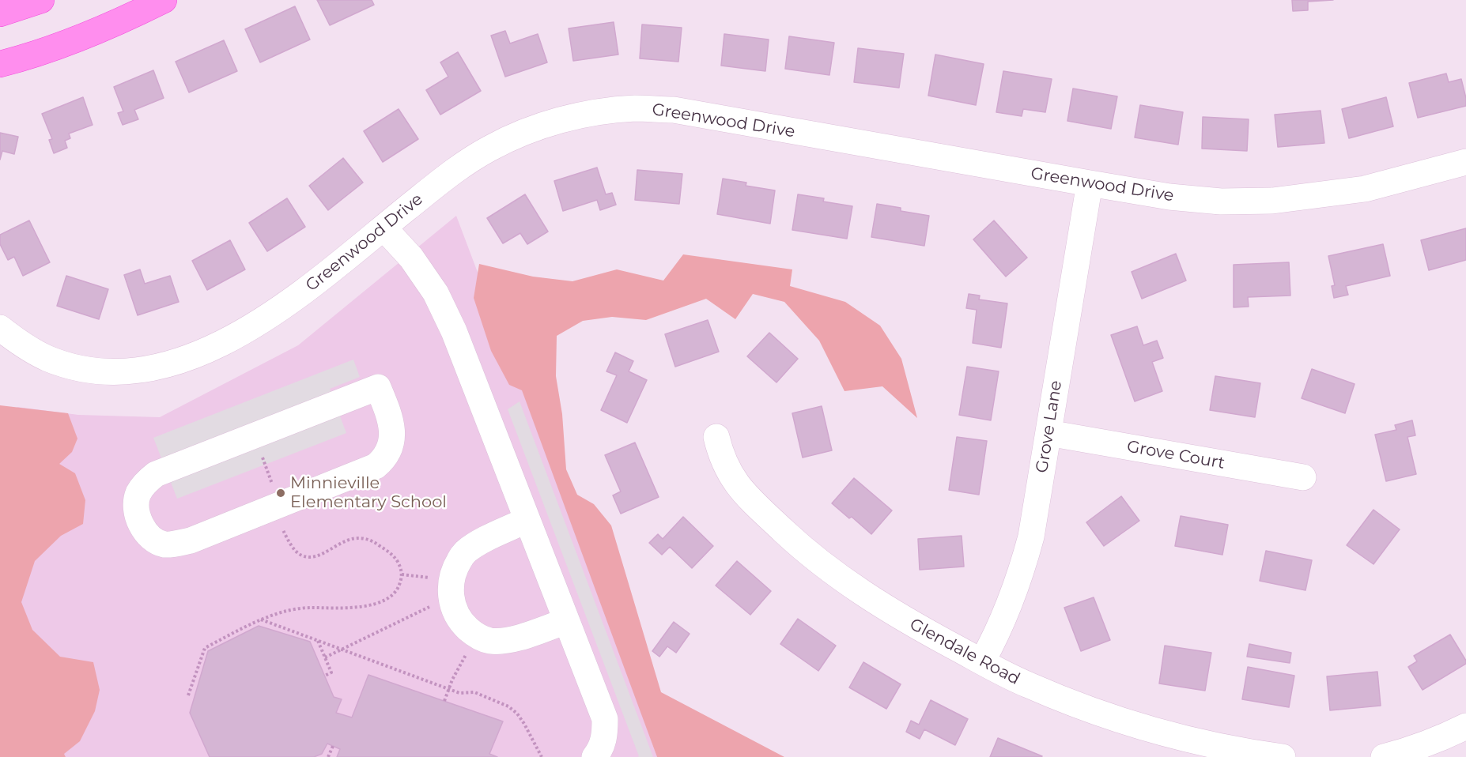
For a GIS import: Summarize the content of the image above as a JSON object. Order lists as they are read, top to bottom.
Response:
{
  "streets": {
    "street": [
      "Greenwood Drive",
      "Grove Lane",
      "Grove Court",
      "Glendale Road"
    ]
  },
  "crossings": [
    ["Greenwood Drive", "Grove Lane"],
    ["Grove Lane", "Grove Court"],
    ["Grove Lane", "Glendale Road"]
  ],
  "places": ["Minnieville Elementary School"]
}
